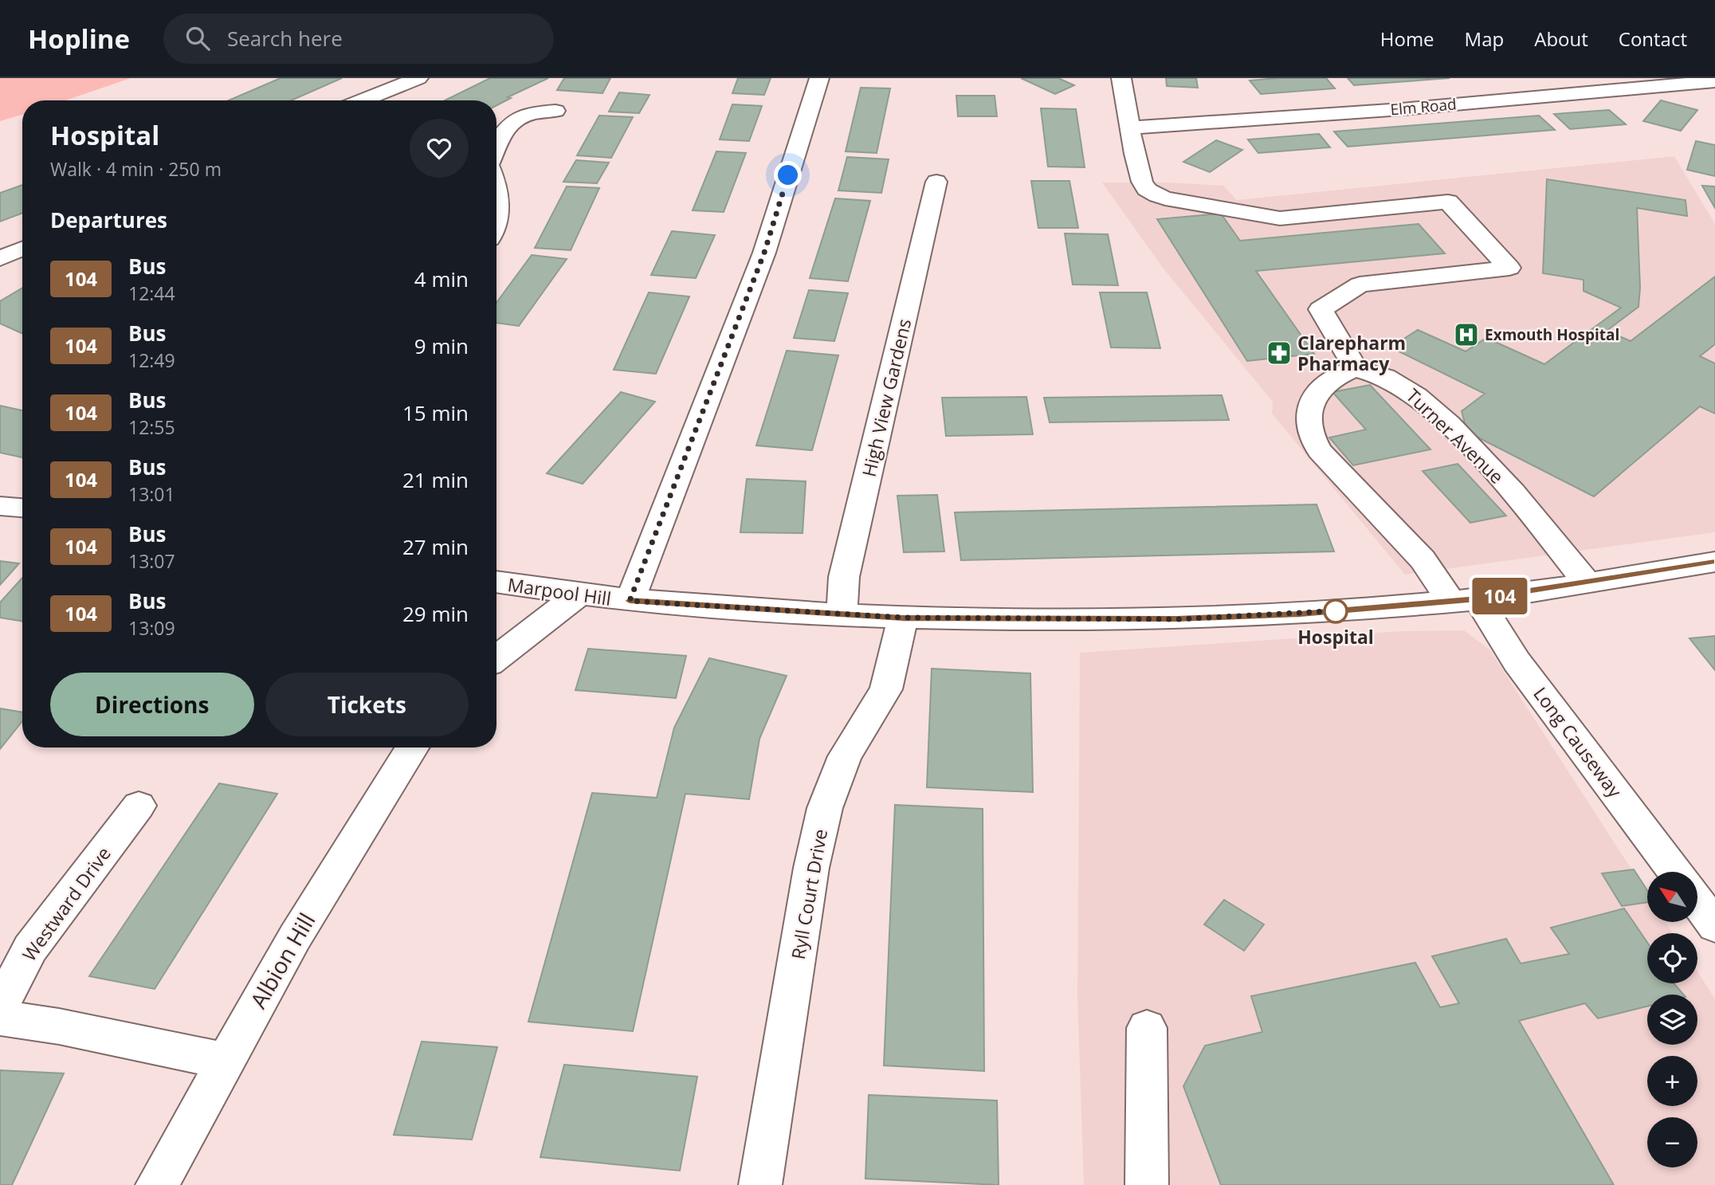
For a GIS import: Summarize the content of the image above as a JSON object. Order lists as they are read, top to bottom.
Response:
{
  "streets": {
    "street": [
      "Elm Road",
      "High View Gardens",
      "Turner Avenue",
      "Marpool Hill",
      "Long Causeway",
      "Ryll Court Drive",
      "Westward Drive",
      "Albion Hill"
    ]
  },
  "crossings": [
    ["High View Gardens", "Marpool Hill"],
    ["Turner Avenue", "Marpool Hill"],
    ["Marpool Hill", "Long Causeway"],
    ["Marpool Hill", "Ryll Court Drive"]
  ],
  "places": {
    "hospital": ["Exmouth Hospital"],
    "pharmacy": ["Clarepharm Pharmacy"],
    "other": ["Hospital"]
  },
  "lines": ["bus line 104"],
  "north": "top left",
  "page": {
    "header": "Hopline",
    "search": "Search here",
    "nav": [
      "Home",
      "Map",
      "About",
      "Contact"
    ],
    "on_map": "104",
    "heading": [
      ["Hospital", "Walk · 4 min · 250 m"],
      "Departures"
    ],
    "list": [
      {
        "mark": "104",
        "name": "Bus",
        "note": "12:44",
        "value": "4 min"
      },
      {
        "mark": "104",
        "name": "Bus",
        "note": "12:49",
        "value": "9 min"
      },
      {
        "mark": "104",
        "name": "Bus",
        "note": "12:55",
        "value": "15 min"
      },
      {
        "mark": "104",
        "name": "Bus",
        "note": "13:01",
        "value": "21 min"
      },
      {
        "mark": "104",
        "name": "Bus",
        "note": "13:07",
        "value": "27 min"
      },
      {
        "mark": "104",
        "name": "Bus",
        "note": "13:09",
        "value": "29 min"
      }
    ],
    "buttons": ["Directions", "Tickets"],
    "map_buttons": ["+", "−"]
  }
}
